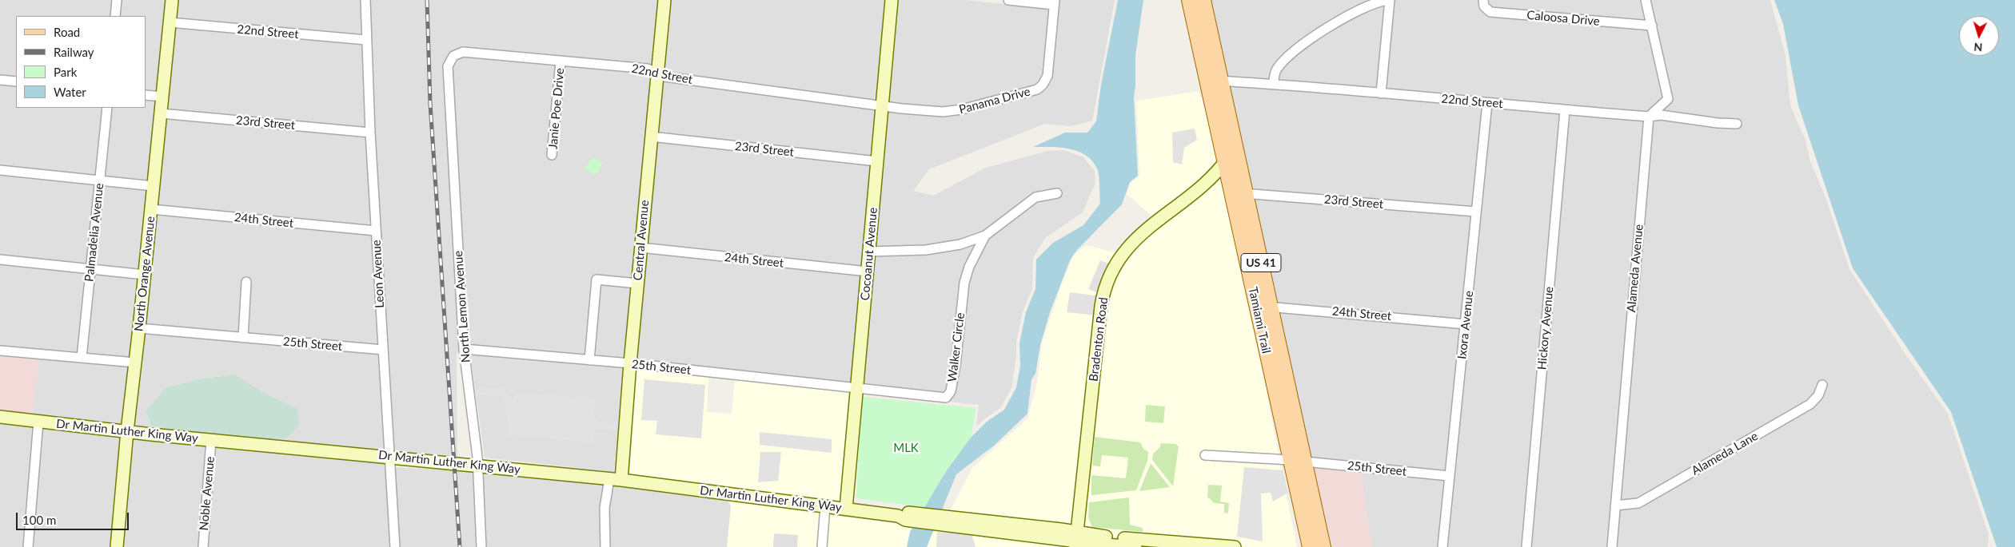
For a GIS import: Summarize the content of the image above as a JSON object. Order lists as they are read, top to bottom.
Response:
{
  "streets": {
    "main road": ["US 41", "Tamiami Trail"],
    "street": [
      "Caloosa Drive",
      "22nd Street",
      "Panama Drive",
      "Janie Poe Drive",
      "23rd Street",
      "24th Street",
      "Palmadelia Avenue",
      "Central Avenue",
      "Cocoanut Avenue",
      "Alameda Avenue",
      "North Orange Avenue",
      "Leon Avenue",
      "North Lemon Avenue",
      "Ixora Avenue",
      "Hickory Avenue",
      "Bradenton Road",
      "25th Street",
      "Walker Circle",
      "Dr Martin Luther King Way",
      "Alameda Lane",
      "Noble Avenue"
    ]
  },
  "crossings": [
    ["22nd Street", "Panama Drive"],
    ["22nd Street", "Janie Poe Drive"],
    ["22nd Street", "Central Avenue"],
    ["22nd Street", "Cocoanut Avenue"],
    ["22nd Street", "Alameda Avenue"],
    ["22nd Street", "North Orange Avenue"],
    ["22nd Street", "Leon Avenue"],
    ["22nd Street", "North Lemon Avenue"],
    ["22nd Street", "Tamiami Trail"],
    ["22nd Street", "Ixora Avenue"],
    ["22nd Street", "Hickory Avenue"],
    ["Panama Drive", "Cocoanut Avenue"],
    ["23rd Street", "Central Avenue"],
    ["23rd Street", "Cocoanut Avenue"],
    ["23rd Street", "North Orange Avenue"],
    ["23rd Street", "Leon Avenue"],
    ["23rd Street", "Tamiami Trail"],
    ["23rd Street", "Ixora Avenue"],
    ["24th Street", "Central Avenue"],
    ["24th Street", "Cocoanut Avenue"],
    ["24th Street", "North Orange Avenue"],
    ["24th Street", "Leon Avenue"],
    ["24th Street", "Tamiami Trail"],
    ["24th Street", "Ixora Avenue"],
    ["Central Avenue", "25th Street"],
    ["Central Avenue", "Dr Martin Luther King Way"],
    ["Cocoanut Avenue", "25th Street"],
    ["Cocoanut Avenue", "Walker Circle"],
    ["Cocoanut Avenue", "Dr Martin Luther King Way"],
    ["Alameda Avenue", "Alameda Lane"],
    ["North Orange Avenue", "25th Street"],
    ["North Orange Avenue", "Dr Martin Luther King Way"],
    ["Leon Avenue", "25th Street"],
    ["Leon Avenue", "Dr Martin Luther King Way"],
    ["North Lemon Avenue", "25th Street"],
    ["North Lemon Avenue", "Dr Martin Luther King Way"],
    ["Tamiami Trail", "Bradenton Road"],
    ["Tamiami Trail", "25th Street"],
    ["Ixora Avenue", "25th Street"],
    ["Bradenton Road", "Dr Martin Luther King Way"],
    ["25th Street", "Walker Circle"],
    ["Dr Martin Luther King Way", "Noble Avenue"]
  ],
  "parks": ["MLK"],
  "legend": [
    "Road",
    "Railway",
    "Park",
    "Water"
  ],
  "scale_bar": "100 m",
  "north": "bottom"
}
